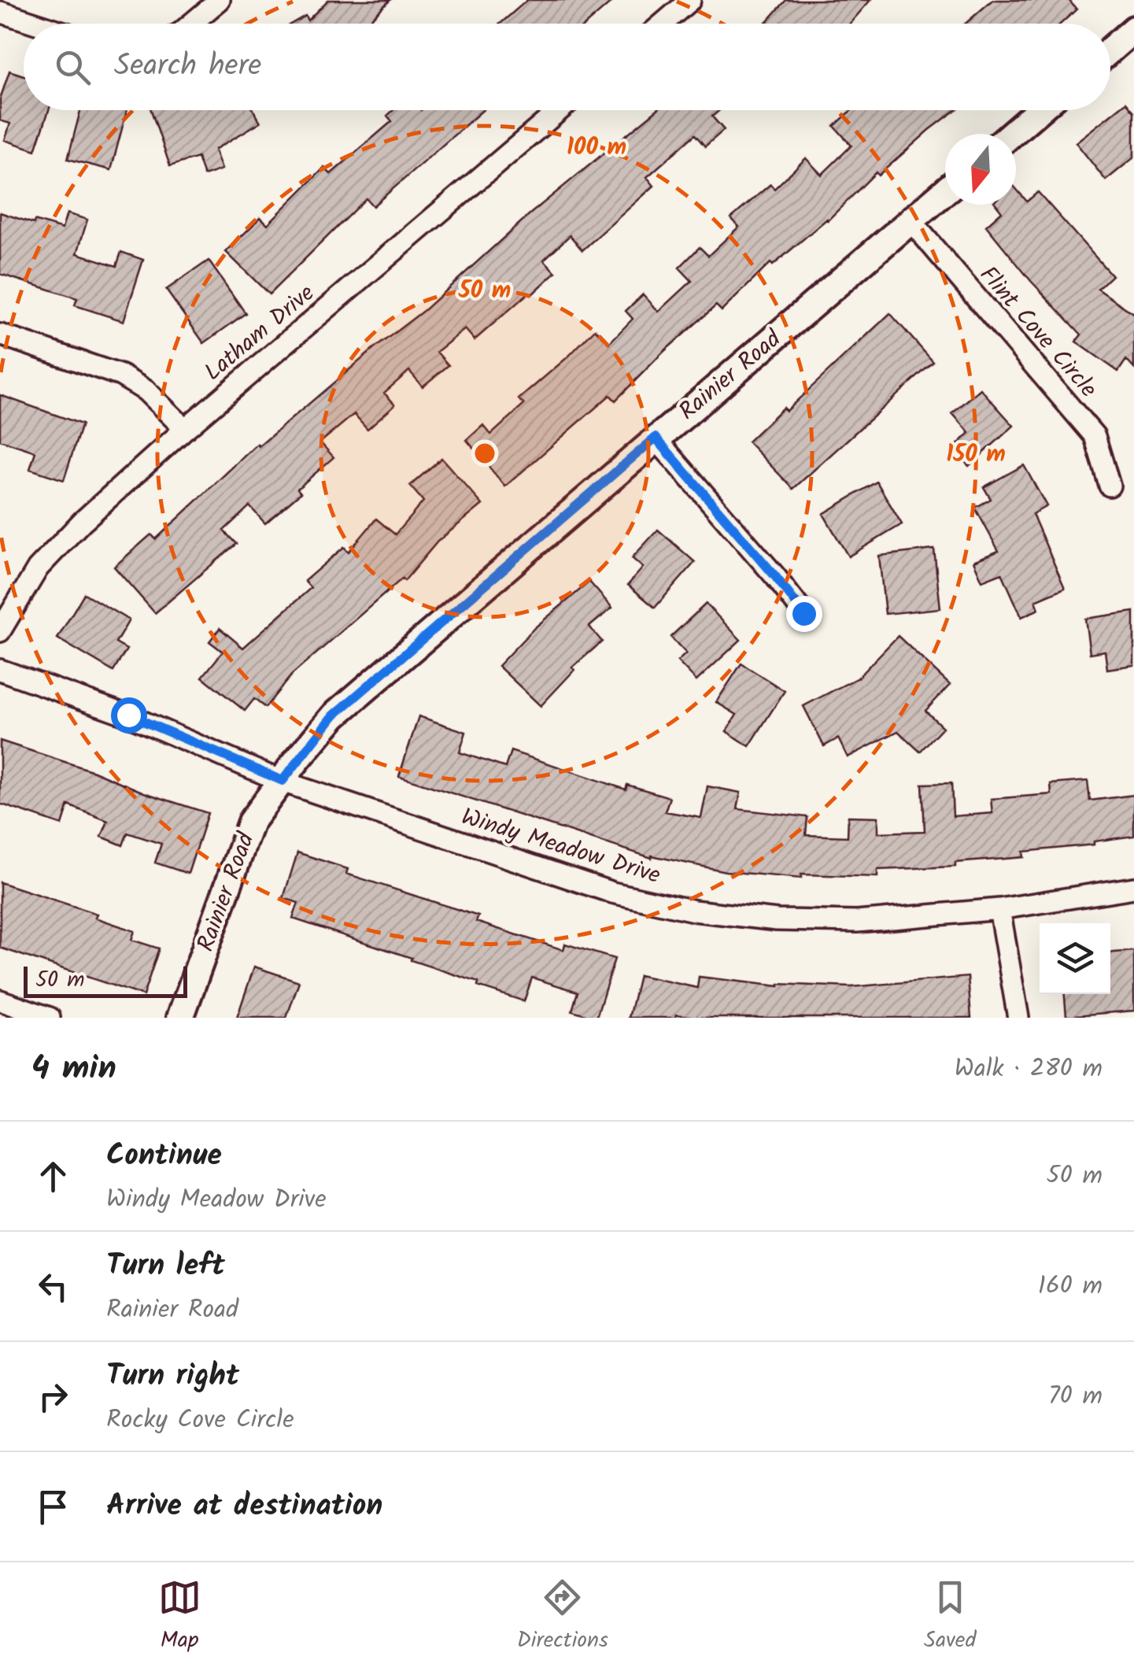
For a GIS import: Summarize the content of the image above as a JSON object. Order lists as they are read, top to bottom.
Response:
{
  "streets": {
    "street": [
      "Flint Cove Circle",
      "Latham Drive",
      "Rainier Road",
      "Windy Meadow Drive"
    ]
  },
  "crossings": [
    ["Flint Cove Circle", "Rainier Road"],
    ["Rainier Road", "Windy Meadow Drive"]
  ],
  "scale_bar": "50 m",
  "north": "bottom",
  "page": {
    "search": "Search here",
    "scale": "50 m",
    "heading": ["4 min", "Walk · 280 m"],
    "list": [
      ["Continue", "Windy Meadow Drive", "50 m"],
      ["Turn left", "Rainier Road", "160 m"],
      ["Turn right", "Rocky Cove Circle", "70 m"],
      "Arrive at destination"
    ],
    "nav": ["Map", "Directions", "Saved"]
  },
  "rings": ["100 m", "50 m", "150 m"]
}
